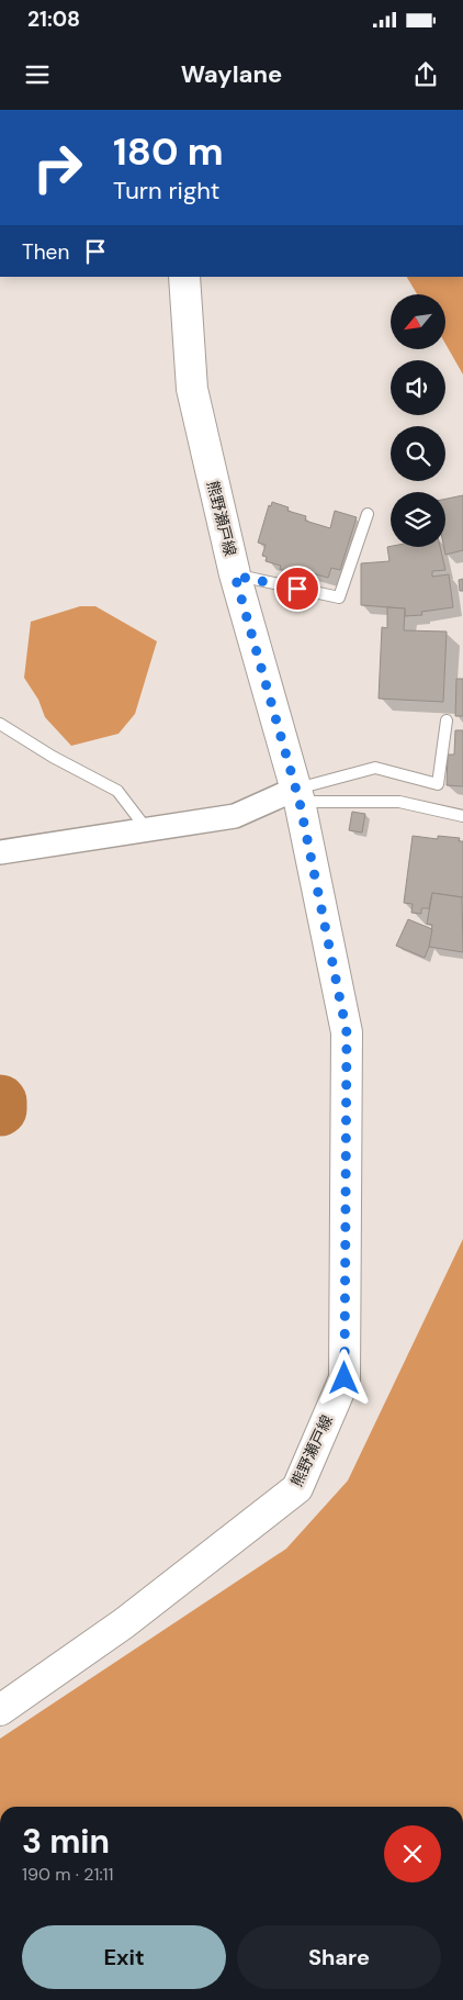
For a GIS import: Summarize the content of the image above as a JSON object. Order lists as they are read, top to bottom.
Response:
{
  "streets": {
    "main road": ["熊野瀬戸線"]
  },
  "north": "bottom left",
  "page": {
    "status": "21:08",
    "header": "Waylane",
    "turn": ["180 m", "Turn right"],
    "then": "Then",
    "heading": ["3 min", "190 m · 21:11"],
    "buttons": ["Exit", "Share"]
  }
}
